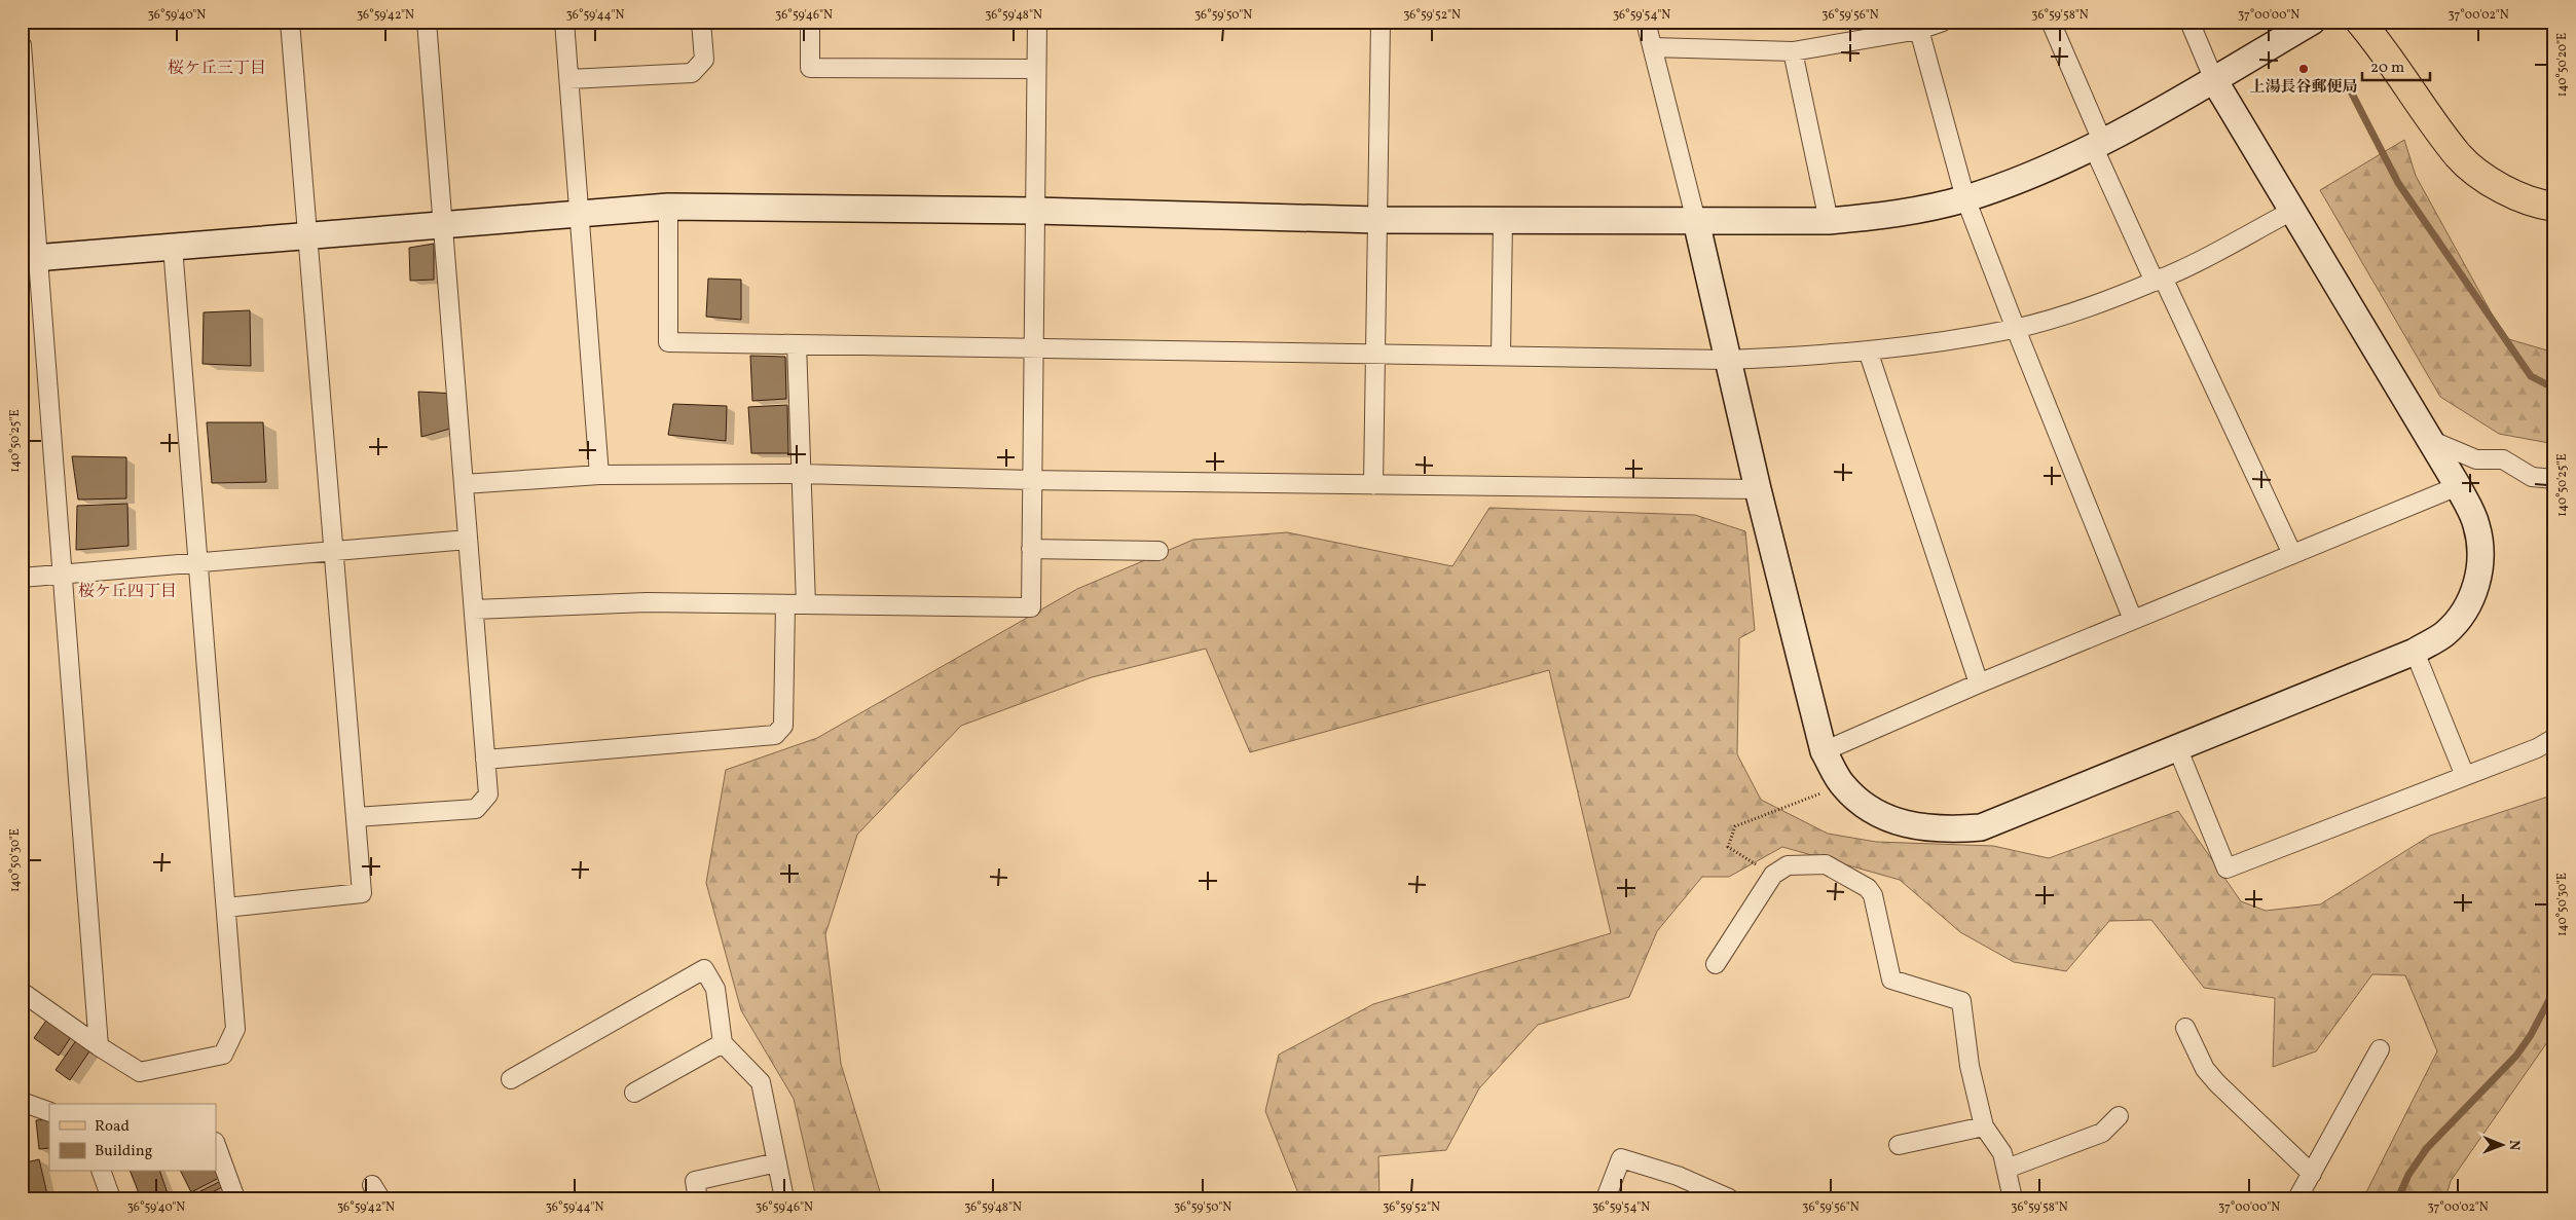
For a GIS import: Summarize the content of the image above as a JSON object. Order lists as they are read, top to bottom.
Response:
{
  "districts": ["桜ケ丘三丁目", "桜ケ丘四丁目"],
  "places": ["上湯長谷郵便局"],
  "legend": ["Road", "Building"],
  "scale_bar": "20 m",
  "north": "right",
  "coordinates": [
    "36°59'40\"N",
    "36°59'42\"N",
    "36°59'44\"N",
    "36°59'46\"N",
    "36°59'48\"N",
    "36°59'50\"N",
    "36°59'52\"N",
    "36°59'54\"N",
    "36°59'56\"N",
    "36°59'58\"N",
    "37°00'00\"N",
    "37°00'02\"N",
    "140°50'20\"E",
    "140°50'25\"E",
    "140°50'30\"E"
  ]
}
